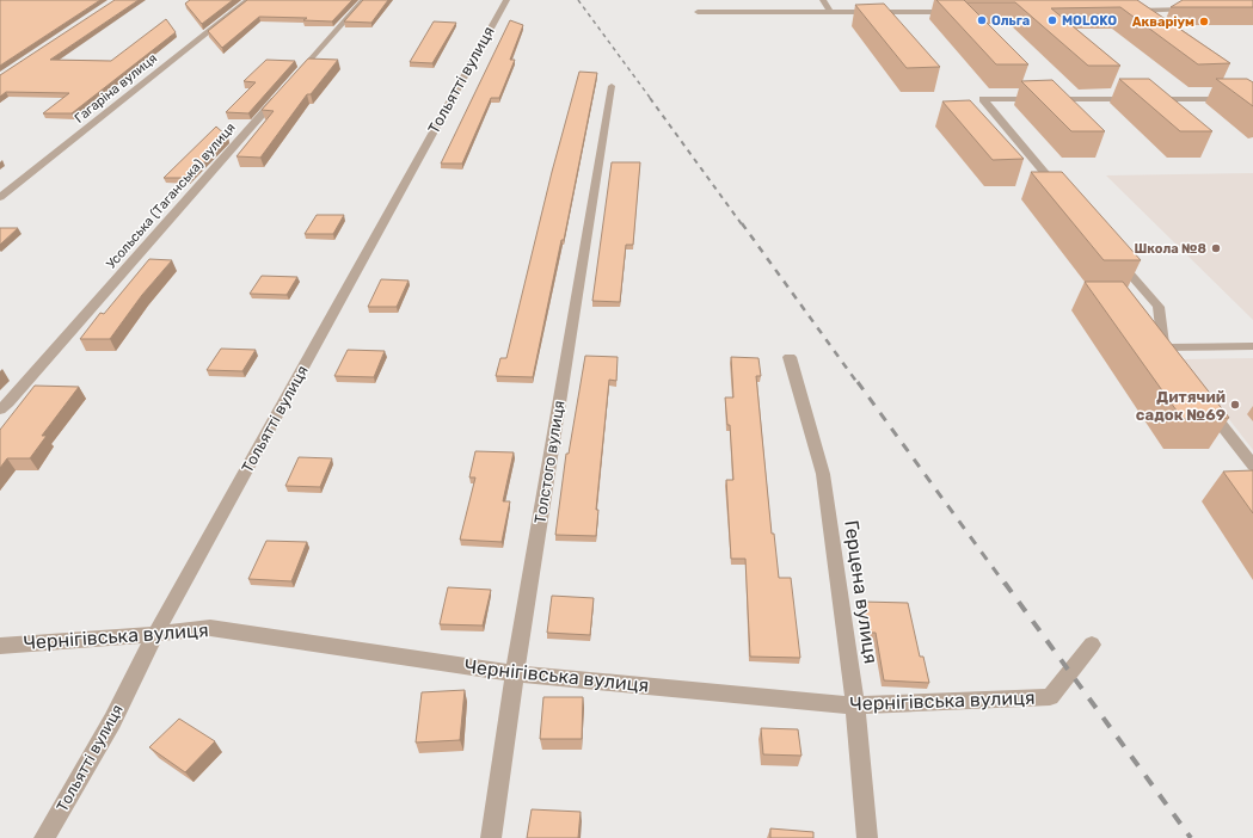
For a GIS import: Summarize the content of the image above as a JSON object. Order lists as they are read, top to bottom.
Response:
{
  "streets": {
    "street": [
      "Тольятті вулиця",
      "Гагаріна вулиця",
      "Усольська (Таганська) вулиця",
      "Толстого вулиця",
      "Герцена вулиця",
      "Чернігівська вулиця"
    ]
  },
  "crossings": [
    ["Тольятті вулиця", "Чернігівська вулиця"],
    ["Толстого вулиця", "Чернігівська вулиця"],
    ["Герцена вулиця", "Чернігівська вулиця"]
  ],
  "places": [
    "Ольга",
    "MOLOKO",
    "Акваріум",
    "Школа №8",
    "Дитячий садок №69"
  ]
}
